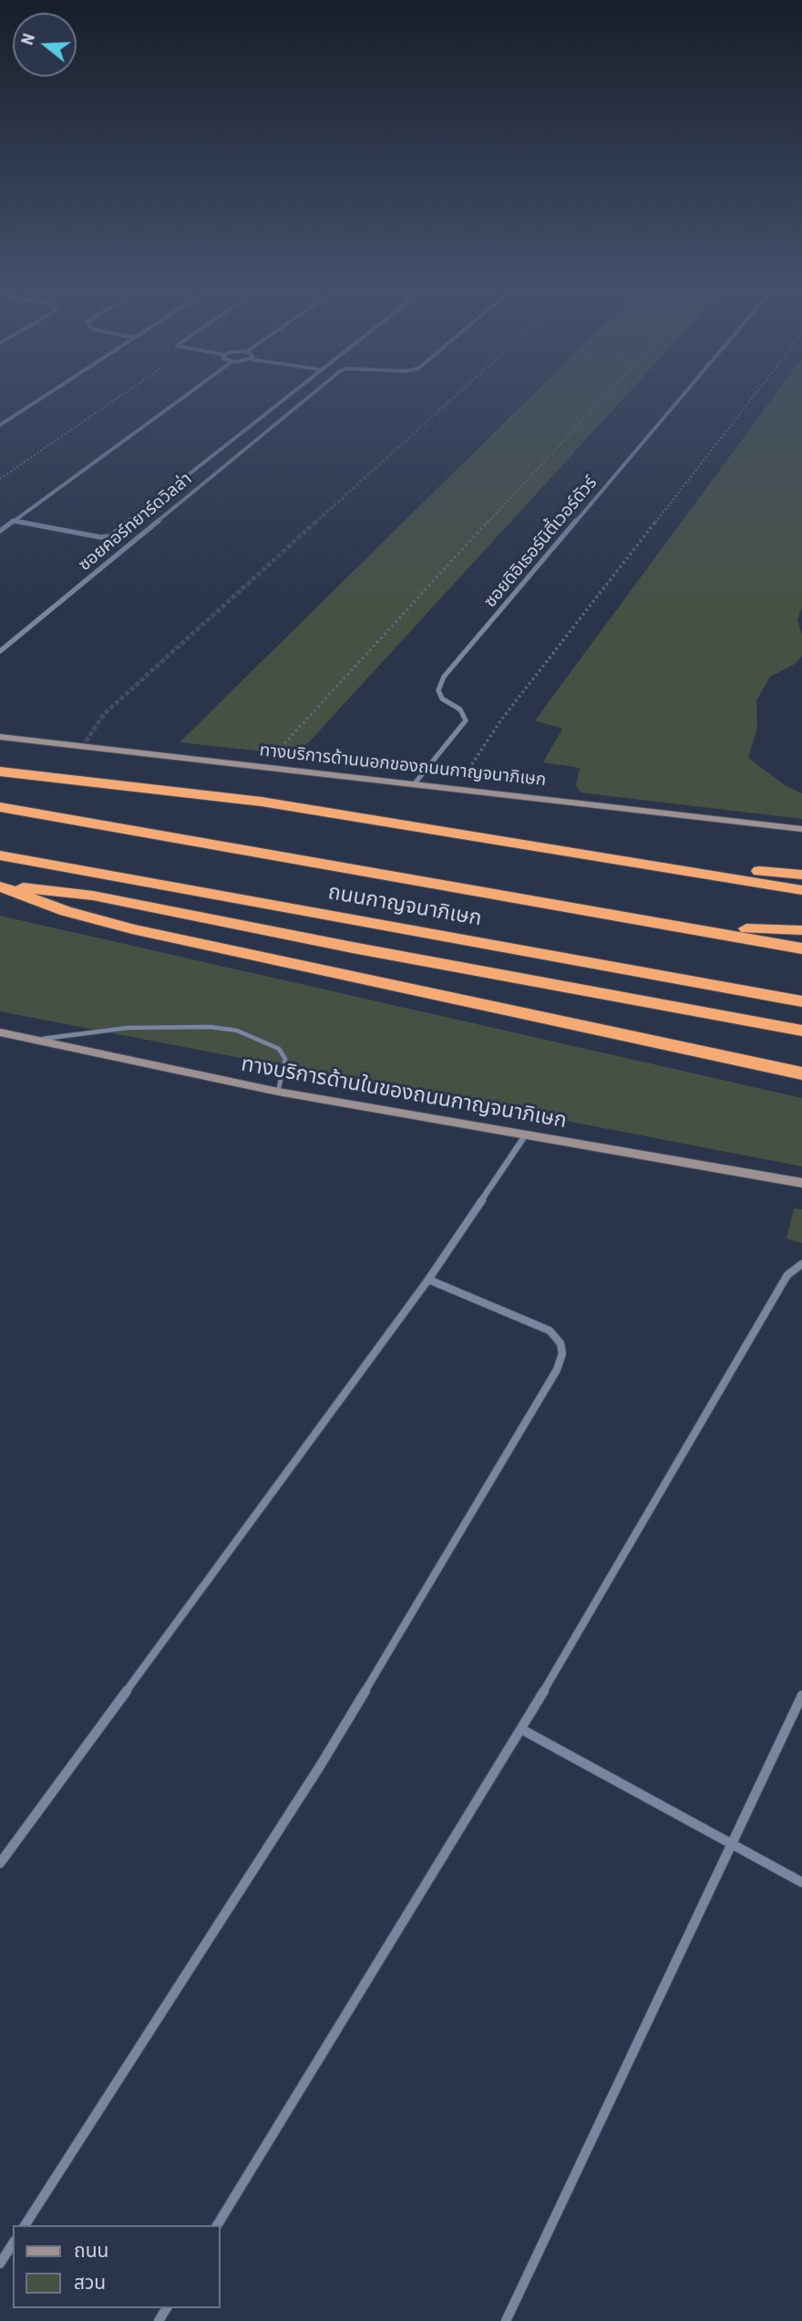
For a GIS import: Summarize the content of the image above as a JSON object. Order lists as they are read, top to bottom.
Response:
{
  "streets": {
    "highway": ["ถนนกาญจนาภิเษก"],
    "main road": ["ทางบริการด้านนอกของถนนกาญจนาภิเษก", "ทางบริการด้านในของถนนกาญจนาภิเษก"],
    "street": ["ซอยคอร์ทยาร์ดวิลล่า", "ซอยดิอิเธอร์นิตี้เวอร์ดัวร์"]
  },
  "crossings": [
    ["ซอยดิอิเธอร์นิตี้เวอร์ดัวร์", "ทางบริการด้านนอกของถนนกาญจนาภิเษก"]
  ],
  "legend": ["ถนน", "สวน"],
  "north": "left"
}
